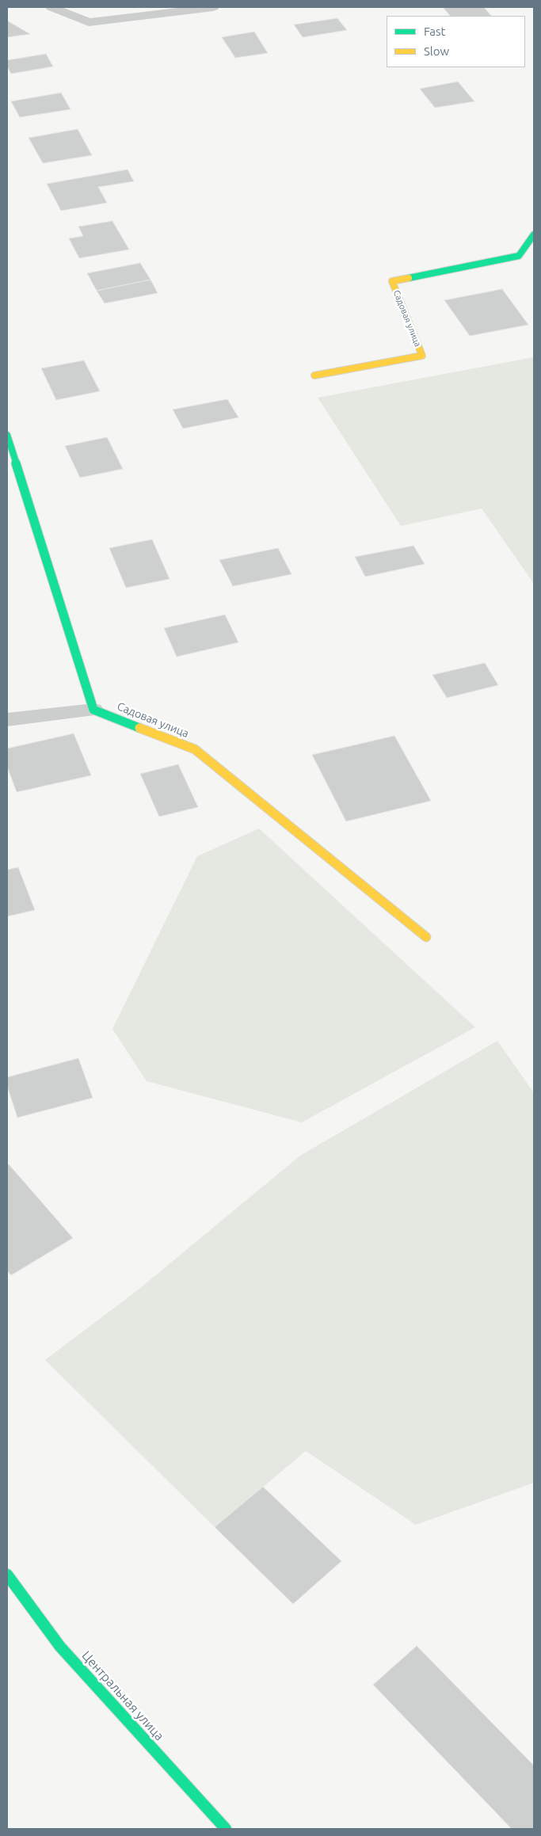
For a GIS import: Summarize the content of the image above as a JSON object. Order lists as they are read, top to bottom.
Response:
{
  "streets": {
    "street": ["Садовая улица", "Центральная улица"]
  },
  "legend": ["Fast", "Slow"]
}
